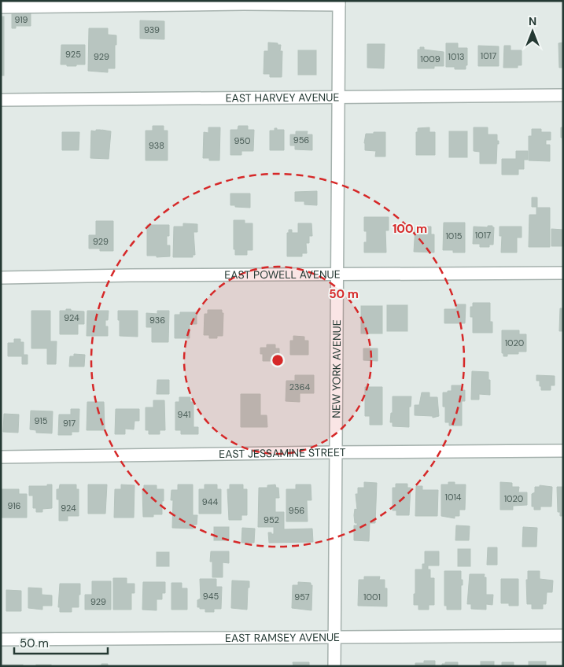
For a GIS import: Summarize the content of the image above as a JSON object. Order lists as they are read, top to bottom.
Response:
{
  "streets": {
    "street": [
      "EAST HARVEY AVENUE",
      "EAST POWELL AVENUE",
      "NEW YORK AVENUE",
      "EAST JESSAMINE STREET",
      "EAST RAMSEY AVENUE"
    ]
  },
  "crossings": [
    ["EAST HARVEY AVENUE", "NEW YORK AVENUE"],
    ["EAST POWELL AVENUE", "NEW YORK AVENUE"],
    ["NEW YORK AVENUE", "EAST JESSAMINE STREET"],
    ["NEW YORK AVENUE", "EAST RAMSEY AVENUE"]
  ],
  "house_numbers": [
    "919",
    "939",
    "925",
    "1017",
    "929",
    "1013",
    "1009",
    "956",
    "950",
    "938",
    "1017",
    "1015",
    "929",
    "924",
    "936",
    "1020",
    "2364",
    "941",
    "915",
    "917",
    "1014",
    "1020",
    "944",
    "916",
    "924",
    "956",
    "952",
    "945",
    "957",
    "1001",
    "929"
  ],
  "scale_bar": "50 m",
  "north": "top",
  "rings": ["100 m", "50 m"]
}
